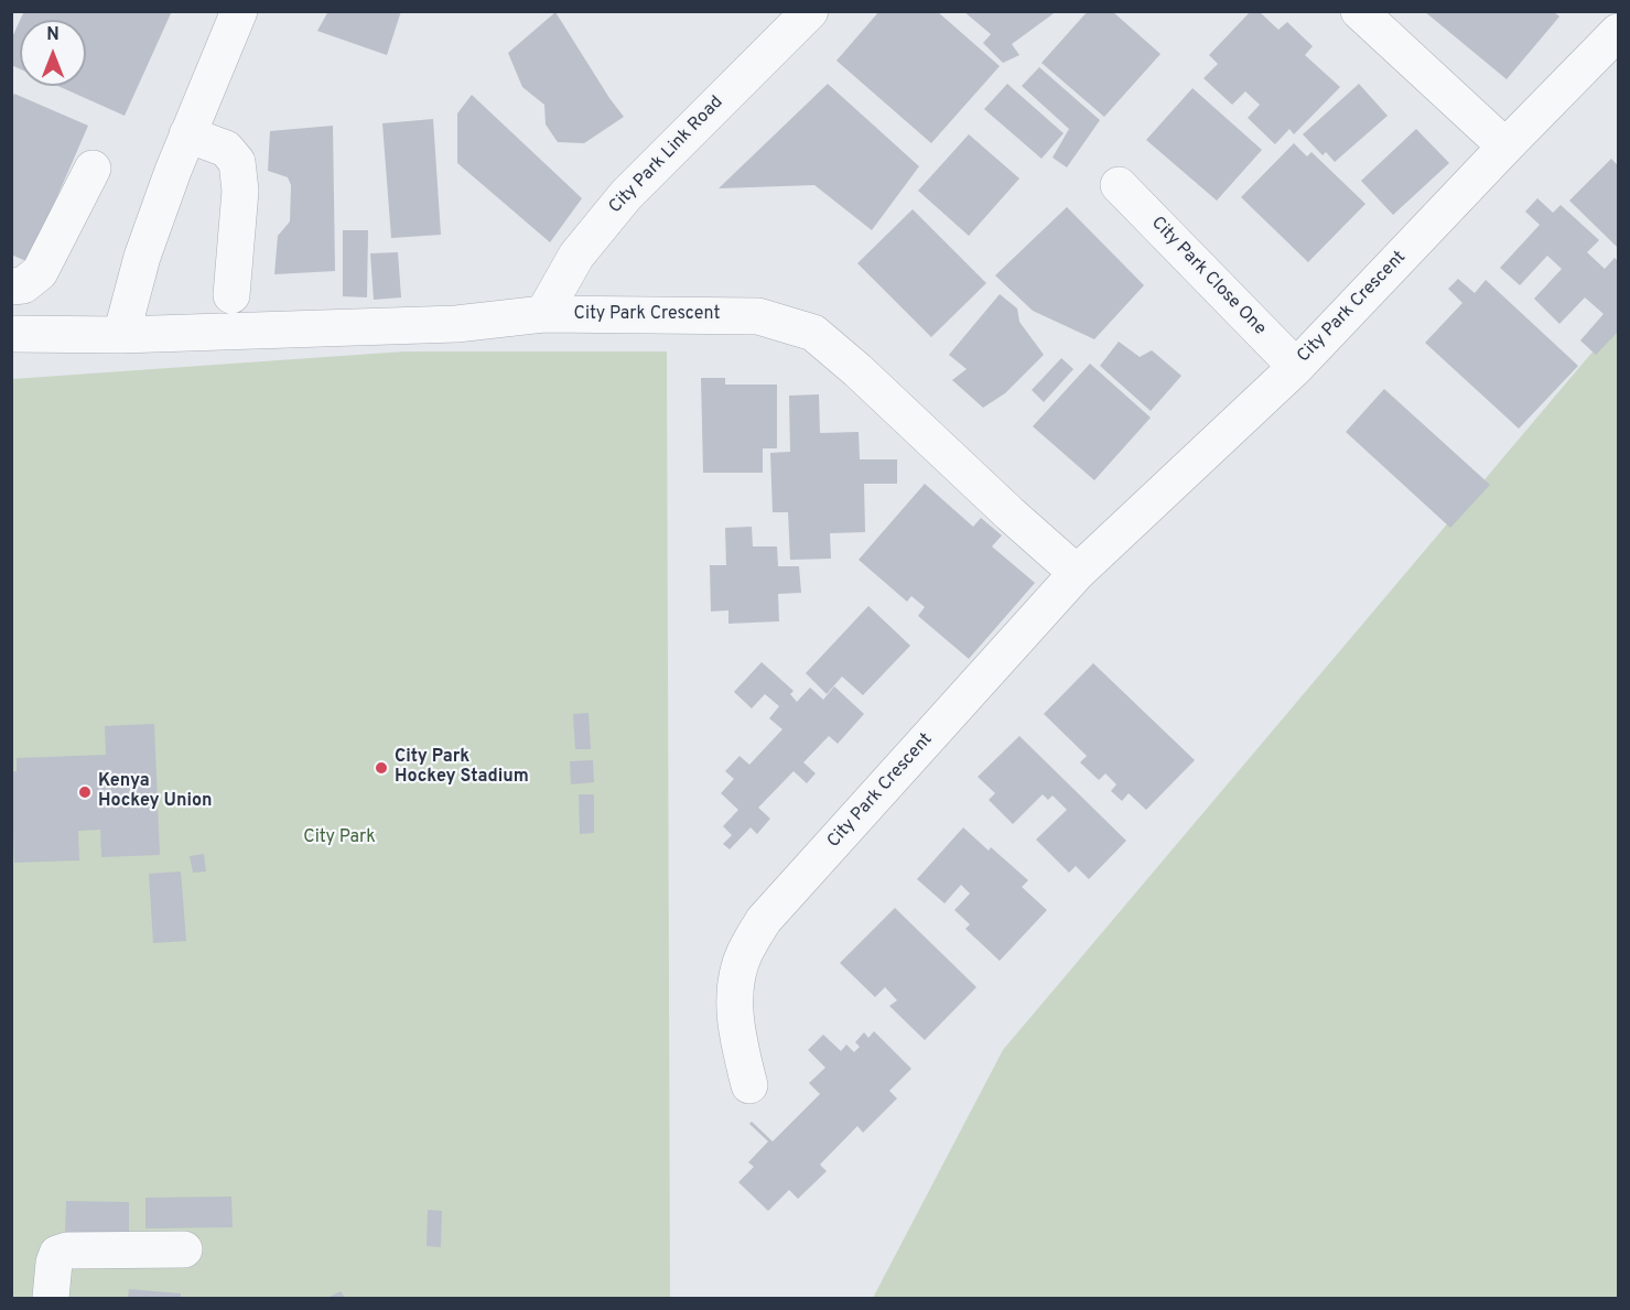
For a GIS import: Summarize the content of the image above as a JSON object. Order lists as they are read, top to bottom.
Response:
{
  "streets": {
    "street": ["City Park Link Road", "City Park Close One", "City Park Crescent"]
  },
  "crossings": [
    ["City Park Link Road", "City Park Crescent"],
    ["City Park Close One", "City Park Crescent"]
  ],
  "parks": ["City Park"],
  "places": ["City Park Hockey Stadium", "Kenya Hockey Union"],
  "north": "top"
}
